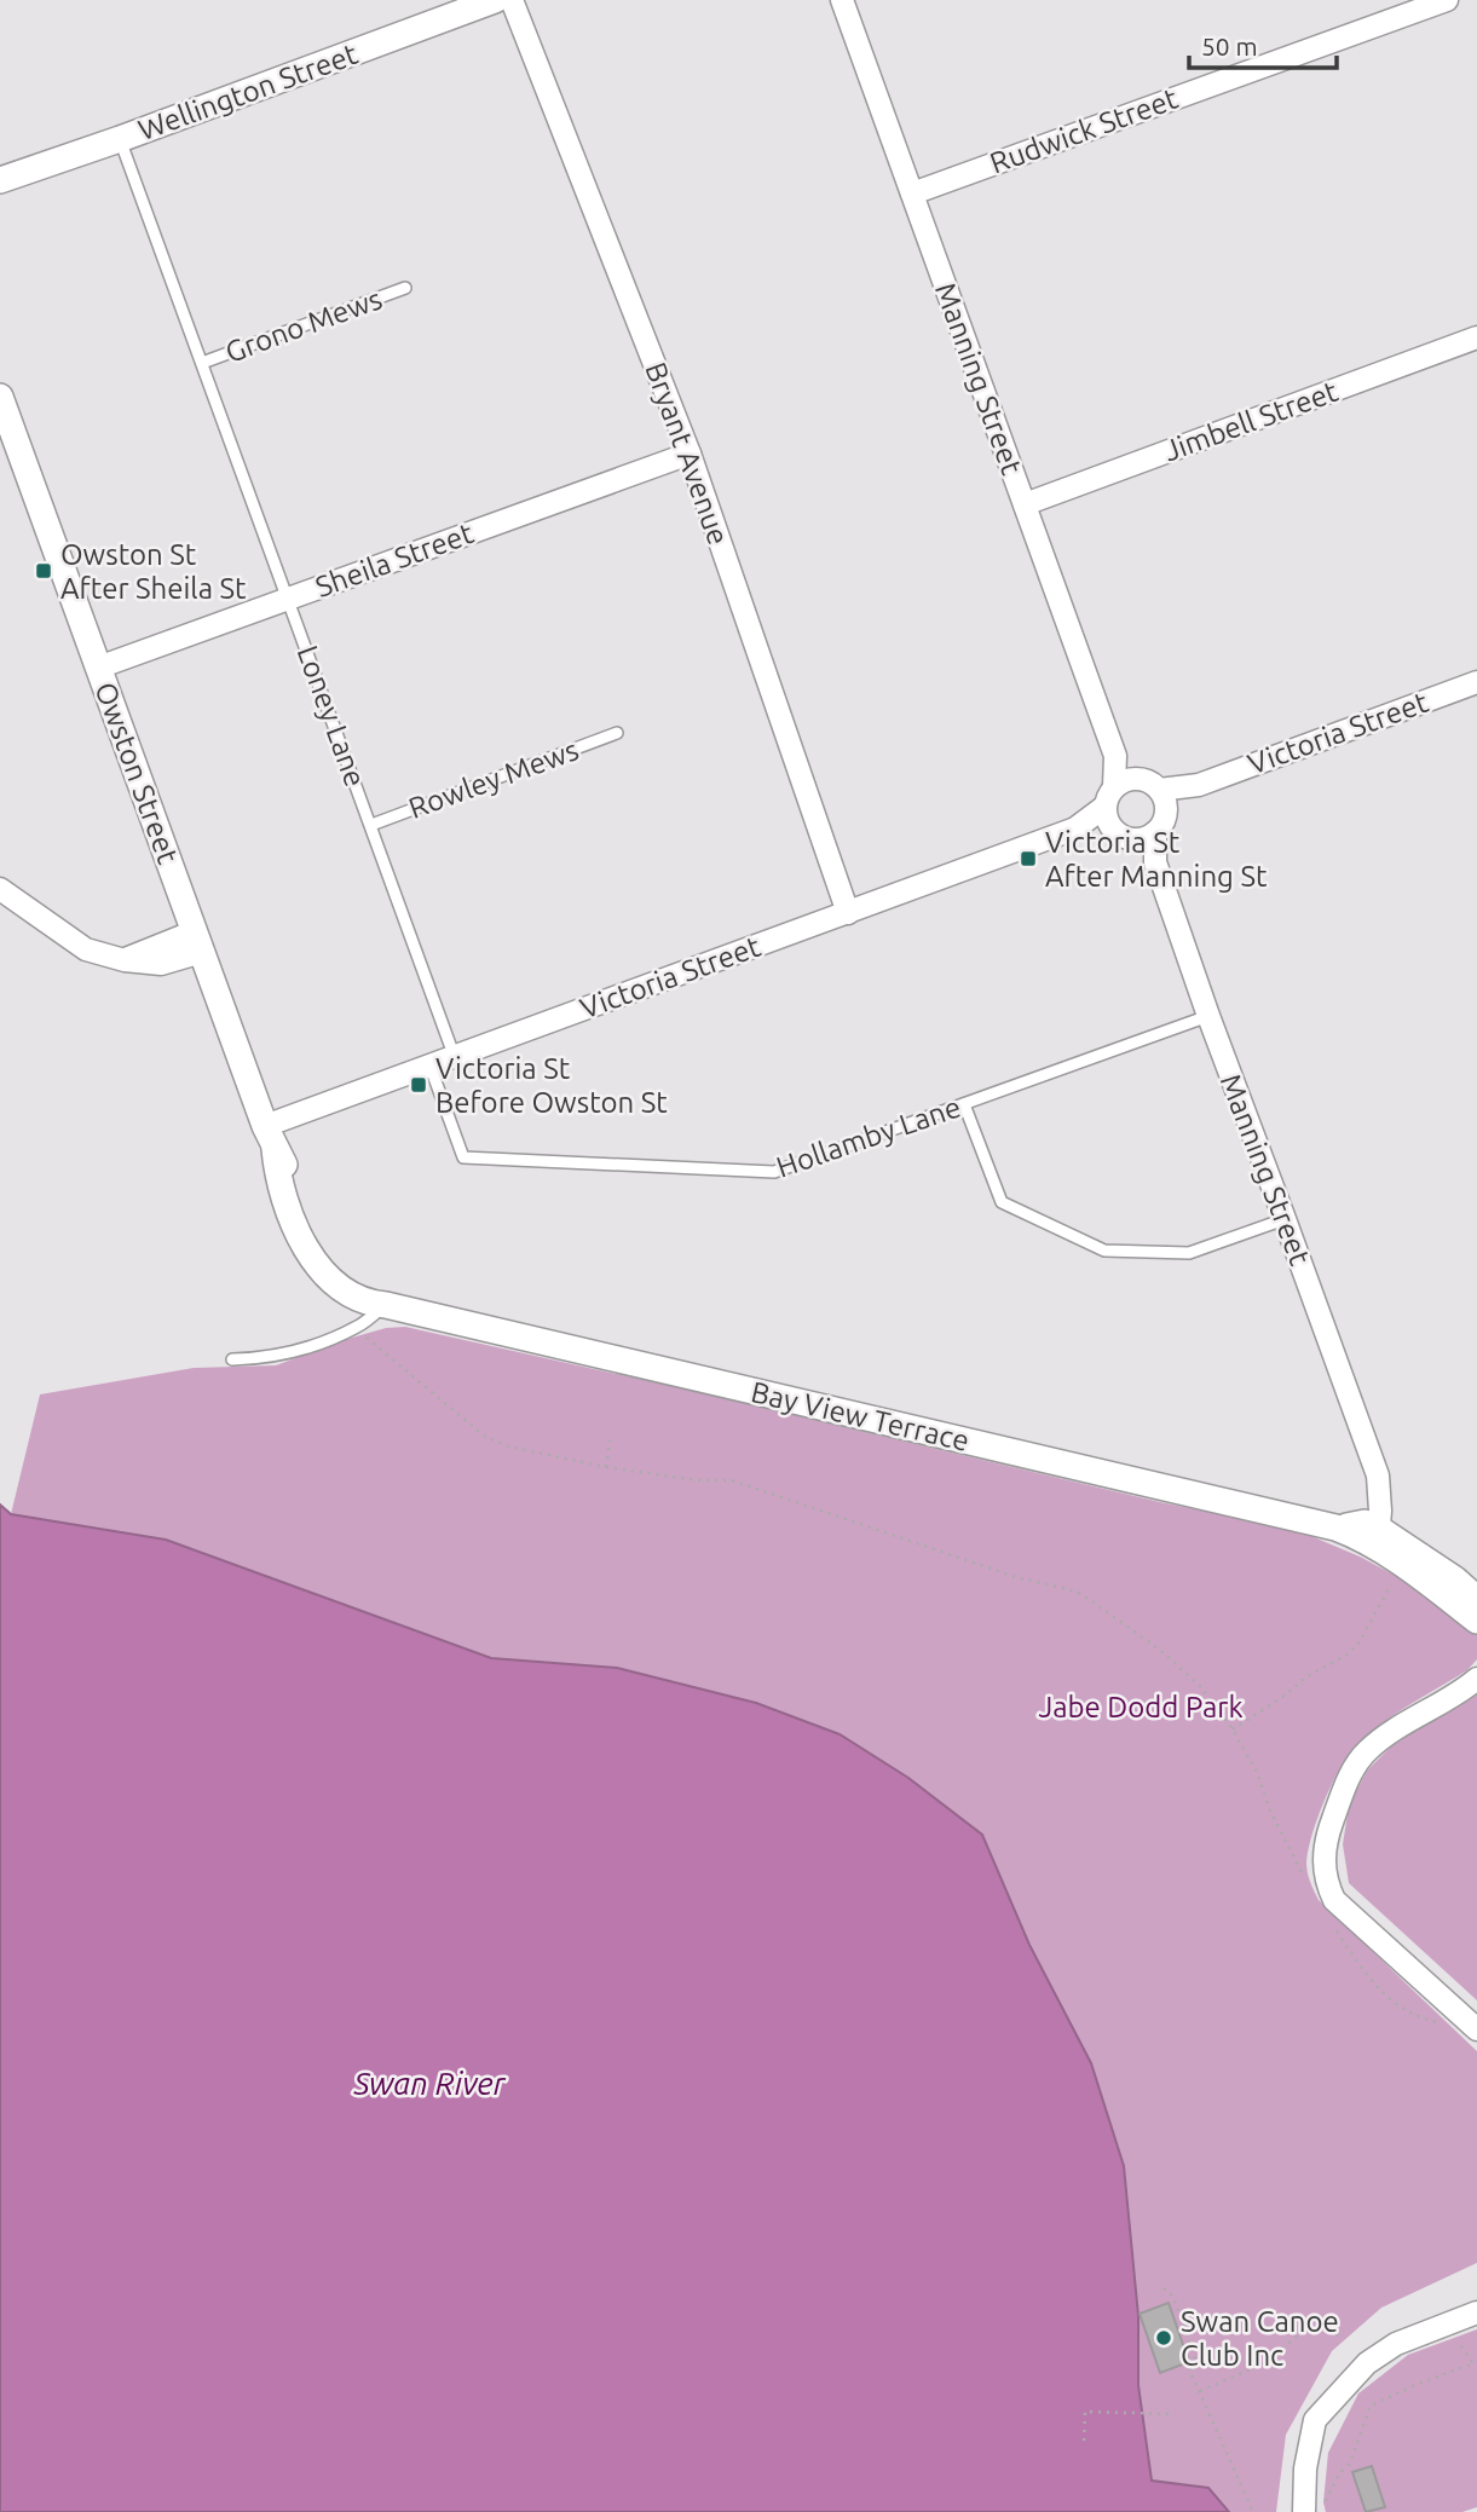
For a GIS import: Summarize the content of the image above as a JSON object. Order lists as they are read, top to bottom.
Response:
{
  "streets": {
    "street": [
      "Wellington Street",
      "Rudwick Street",
      "Manning Street",
      "Jimbell Street",
      "Bryant Avenue",
      "Sheila Street",
      "Victoria Street",
      "Owston Street",
      "Bay View Terrace"
    ],
    "lane": [
      "Grono Mews",
      "Loney Lane",
      "Rowley Mews",
      "Hollamby Lane"
    ]
  },
  "crossings": [
    ["Wellington Street", "Loney Lane"],
    ["Rudwick Street", "Manning Street"],
    ["Grono Mews", "Loney Lane"],
    ["Manning Street", "Jimbell Street"],
    ["Manning Street", "Victoria Street"],
    ["Manning Street", "Hollamby Lane"],
    ["Manning Street", "Bay View Terrace"],
    ["Bryant Avenue", "Sheila Street"],
    ["Bryant Avenue", "Victoria Street"],
    ["Sheila Street", "Loney Lane"],
    ["Sheila Street", "Owston Street"],
    ["Loney Lane", "Victoria Street"],
    ["Loney Lane", "Rowley Mews"],
    ["Victoria Street", "Owston Street"],
    ["Victoria Street", "Hollamby Lane"],
    ["Owston Street", "Bay View Terrace"]
  ],
  "water": ["Swan River"],
  "parks": ["Jabe Dodd Park"],
  "places": {
    "transit": ["Owston St After Sheila St", "Victoria St After Manning St", "Victoria St Before Owston St"],
    "other": ["Swan Canoe Club Inc"]
  },
  "scale_bar": "50 m"
}
